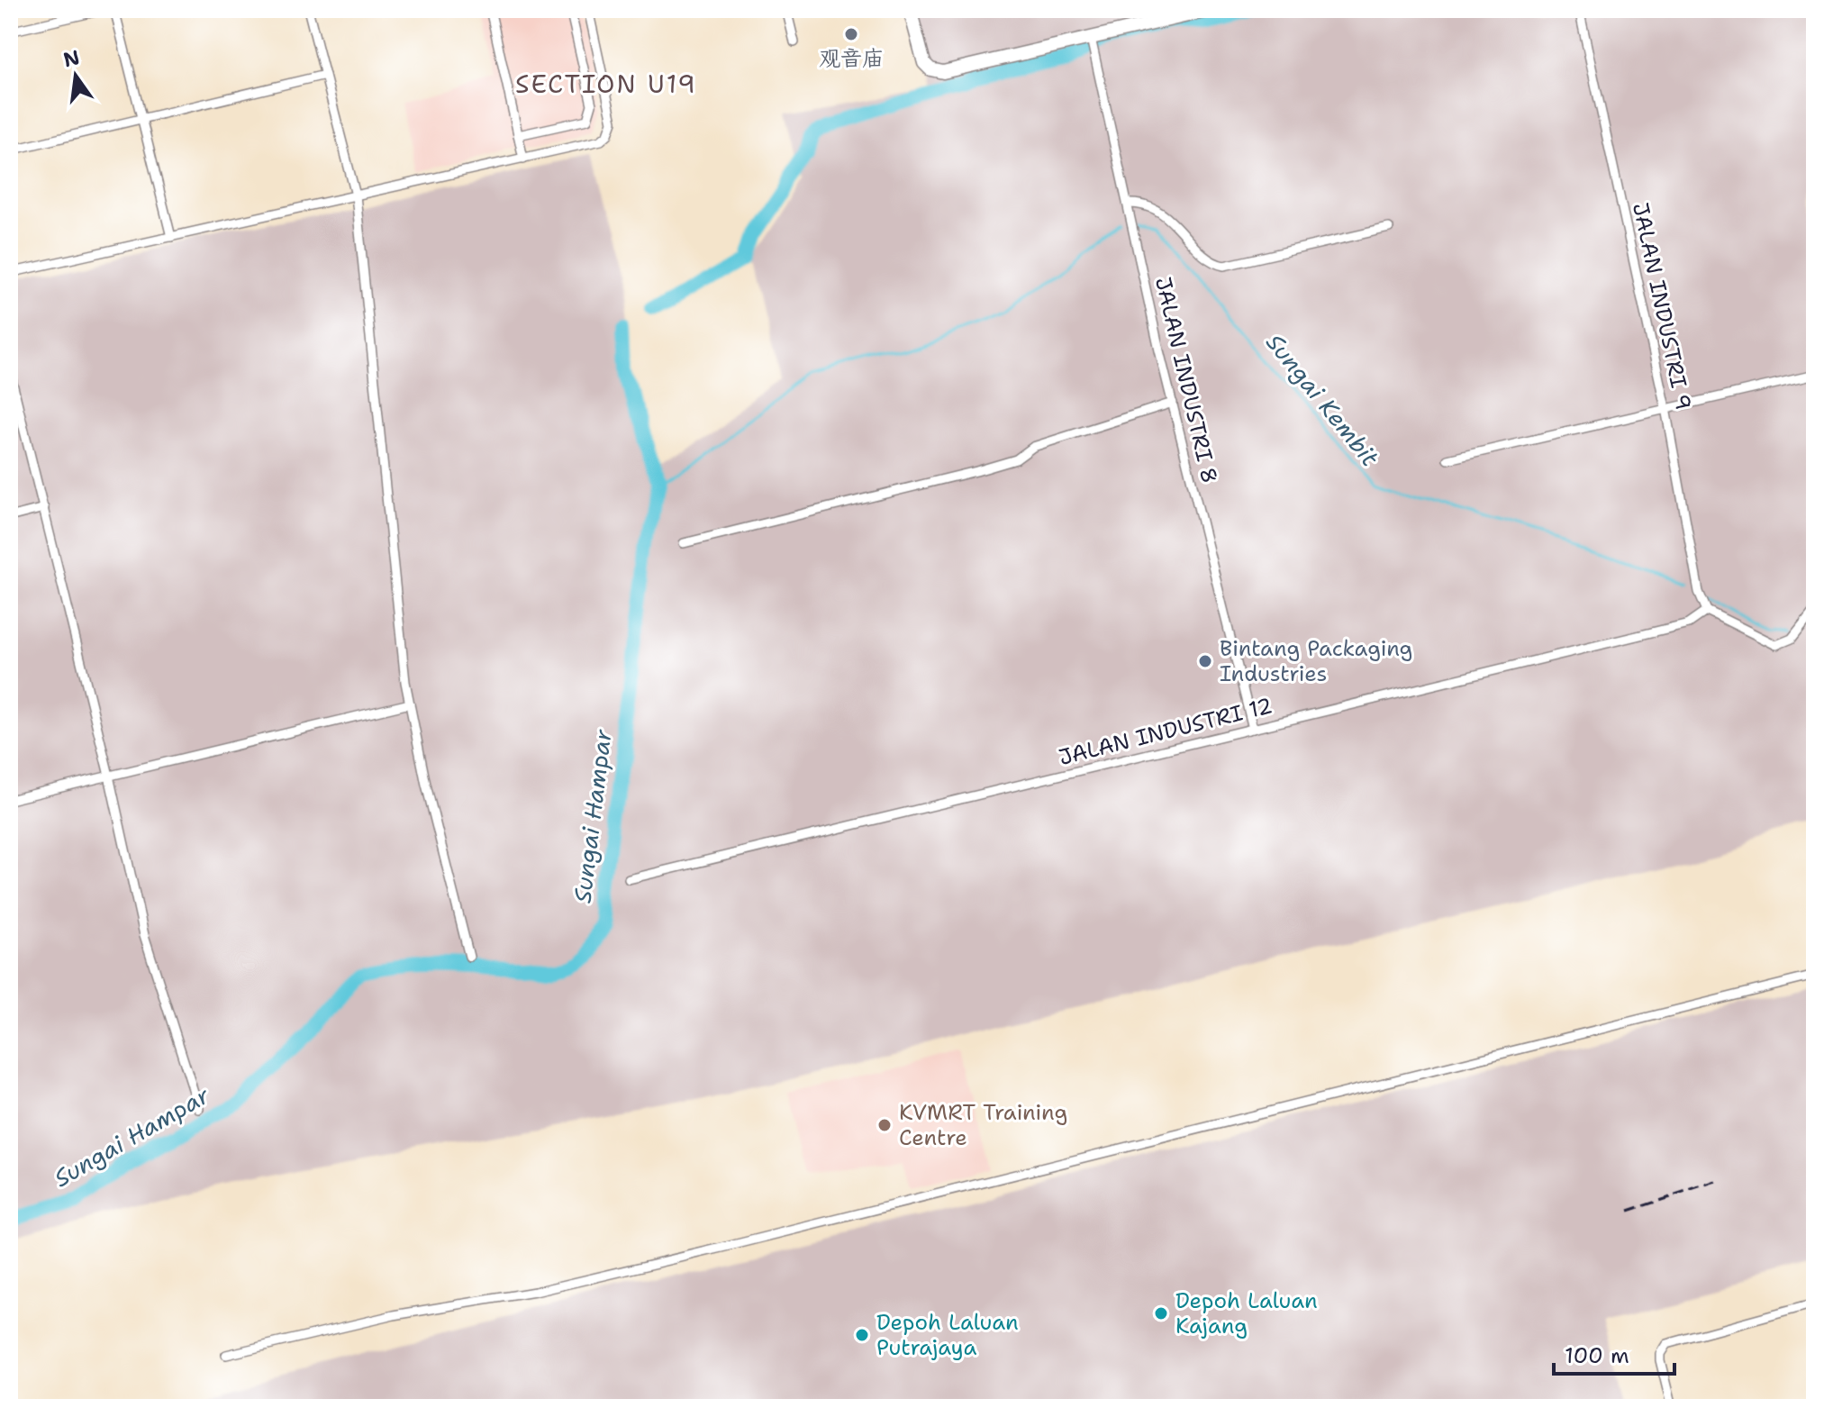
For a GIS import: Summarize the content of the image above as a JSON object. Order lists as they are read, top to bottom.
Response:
{
  "streets": {
    "street": ["JALAN INDUSTRI 9", "JALAN INDUSTRI 8", "JALAN INDUSTRI 12"]
  },
  "crossings": [
    ["JALAN INDUSTRI 9", "JALAN INDUSTRI 12"],
    ["JALAN INDUSTRI 8", "JALAN INDUSTRI 12"]
  ],
  "districts": ["SECTION U19"],
  "water": ["Sungai Kembit", "Sungai Hampar"],
  "places": [
    "观音庙",
    "Bintang Packaging Industries",
    "KVMRT Training Centre",
    "Depoh Laluan Kajang",
    "Depoh Laluan Putrajaya"
  ],
  "scale_bar": "100 m",
  "north": "top"
}
